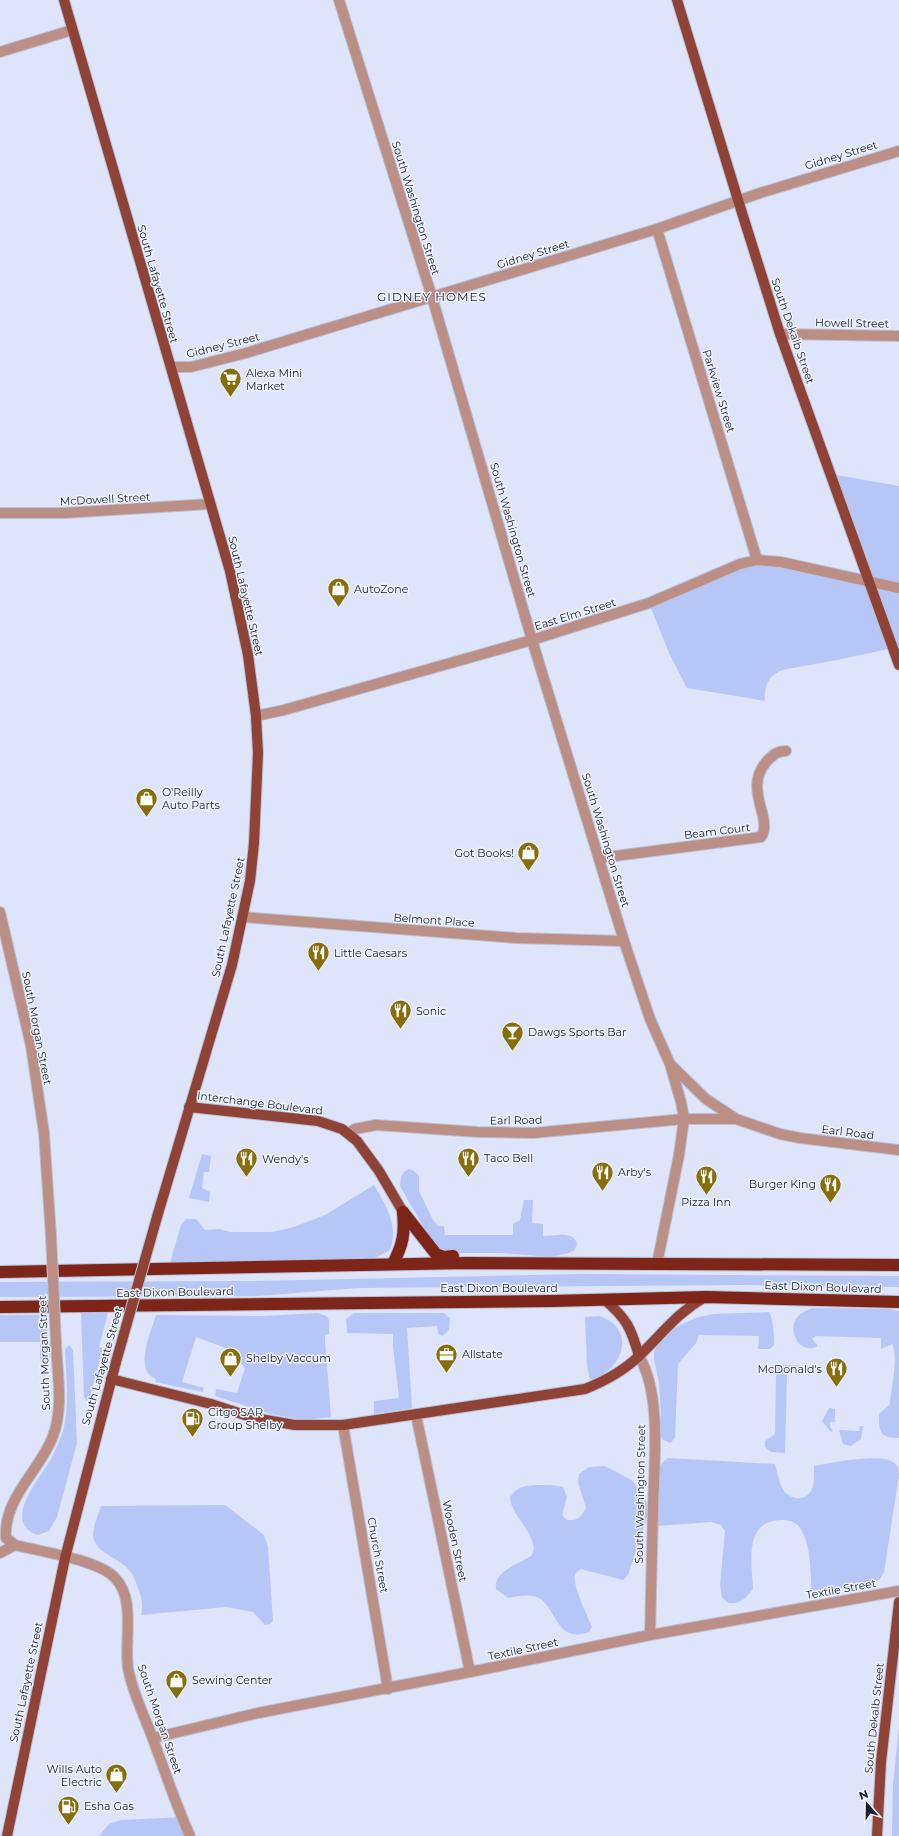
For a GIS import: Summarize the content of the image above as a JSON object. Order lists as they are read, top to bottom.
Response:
{
  "streets": {
    "highway": ["East Dixon Boulevard"],
    "main road": ["South Lafayette Street", "South Dekalb Street", "Interchange Boulevard"],
    "street": [
      "Gidney Street",
      "South Washington Street",
      "Howell Street",
      "Parkview Street",
      "McDowell Street",
      "East Elm Street",
      "Beam Court",
      "Belmont Place",
      "South Morgan Street",
      "Earl Road",
      "Wooden Street",
      "Church Street",
      "Textile Street"
    ]
  },
  "crossings": [
    ["Gidney Street", "South Washington Street"],
    ["Gidney Street", "South Lafayette Street"],
    ["Gidney Street", "South Dekalb Street"],
    ["Gidney Street", "Parkview Street"],
    ["South Washington Street", "East Elm Street"],
    ["South Washington Street", "Beam Court"],
    ["South Washington Street", "Belmont Place"],
    ["South Washington Street", "Earl Road"],
    ["South Washington Street", "East Dixon Boulevard"],
    ["South Washington Street", "Textile Street"],
    ["South Lafayette Street", "McDowell Street"],
    ["South Lafayette Street", "East Elm Street"],
    ["South Lafayette Street", "Belmont Place"],
    ["South Lafayette Street", "South Morgan Street"],
    ["South Lafayette Street", "Interchange Boulevard"],
    ["Howell Street", "South Dekalb Street"],
    ["South Dekalb Street", "East Elm Street"],
    ["Parkview Street", "East Elm Street"],
    ["South Morgan Street", "Textile Street"],
    ["Interchange Boulevard", "Earl Road"],
    ["Wooden Street", "Textile Street"],
    ["Church Street", "Textile Street"]
  ],
  "districts": ["GIDNEY HOMES"],
  "places": {
    "supermarket": ["Alexa Mini Market"],
    "shop": [
      "AutoZone",
      "O'Reilly Auto Parts",
      "Got Books!",
      "Shelby Vaccum",
      "Sewing Center",
      "Wills Auto Electric"
    ],
    "restaurant": [
      "Little Caesars",
      "Sonic",
      "Taco Bell",
      "Wendy's",
      "Arby's",
      "Pizza Inn",
      "Burger King",
      "McDonald's"
    ],
    "bar": ["Dawgs Sports Bar"],
    "office": ["Allstate"],
    "fuel station": ["Citgo SAR Group Shelby", "Esha Gas"]
  },
  "north": "top"
}
